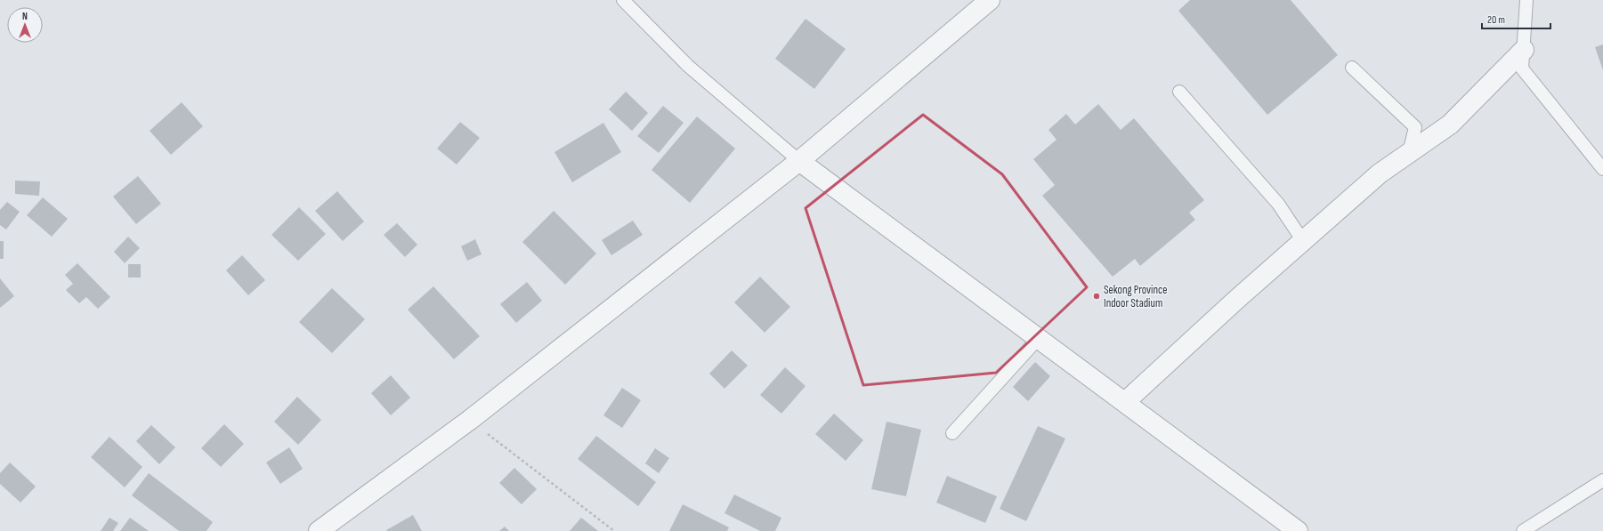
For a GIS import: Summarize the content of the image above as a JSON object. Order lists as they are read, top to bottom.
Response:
{
  "places": ["Sekong Province Indoor Stadium"],
  "scale_bar": "20 m",
  "north": "top"
}
